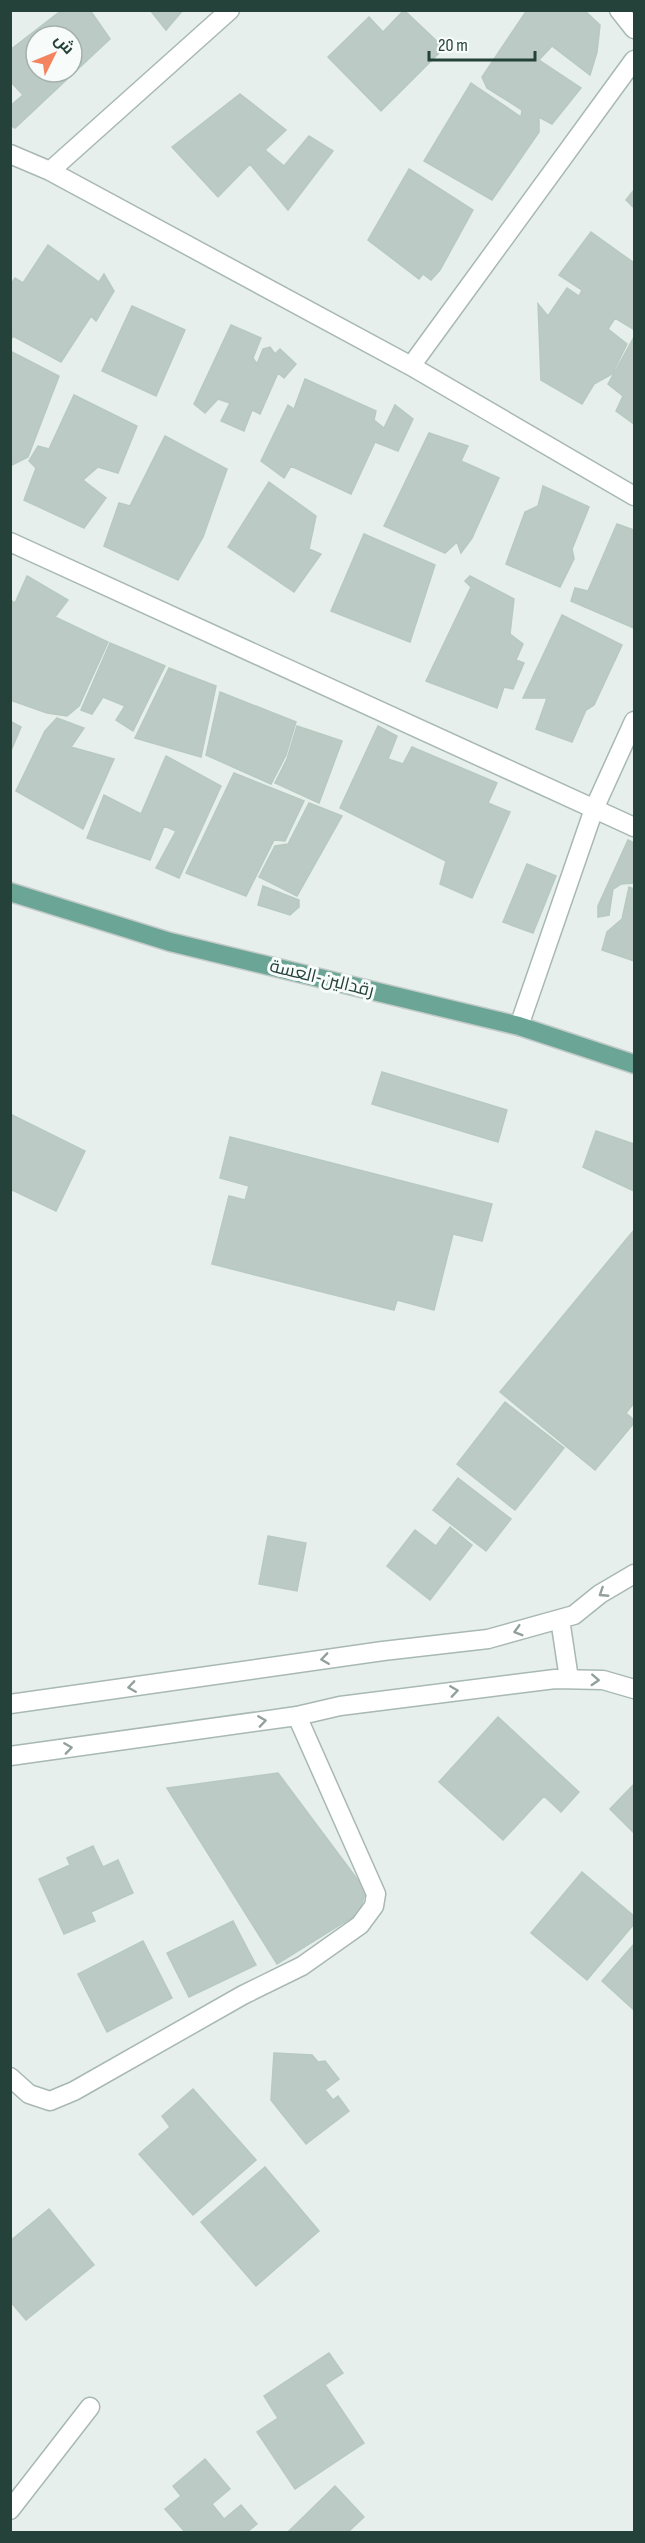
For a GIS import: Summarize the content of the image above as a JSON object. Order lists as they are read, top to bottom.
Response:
{
  "streets": {
    "main road": ["رقدالين-العسة"]
  },
  "scale_bar": "20 m",
  "north": "top right"
}
